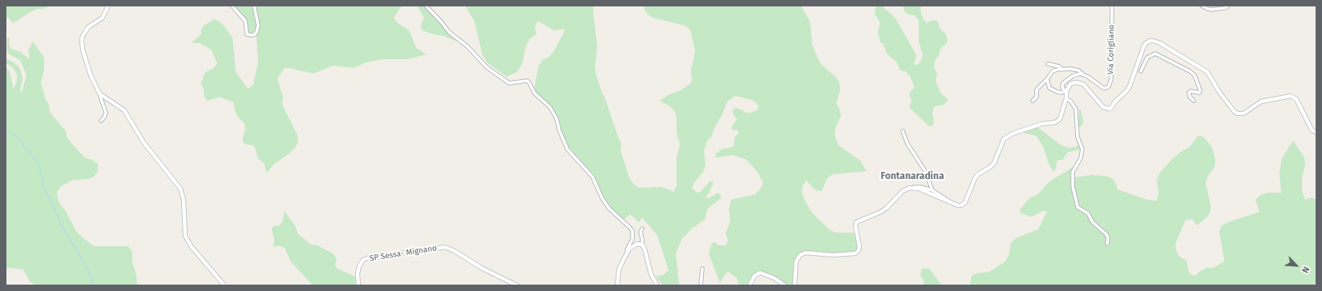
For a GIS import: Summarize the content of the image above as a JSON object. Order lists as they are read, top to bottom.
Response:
{
  "streets": {
    "street": ["Via Corigliano", "SP Sessa- Mignano"]
  },
  "districts": ["Fontanaradina"],
  "north": "bottom right"
}
